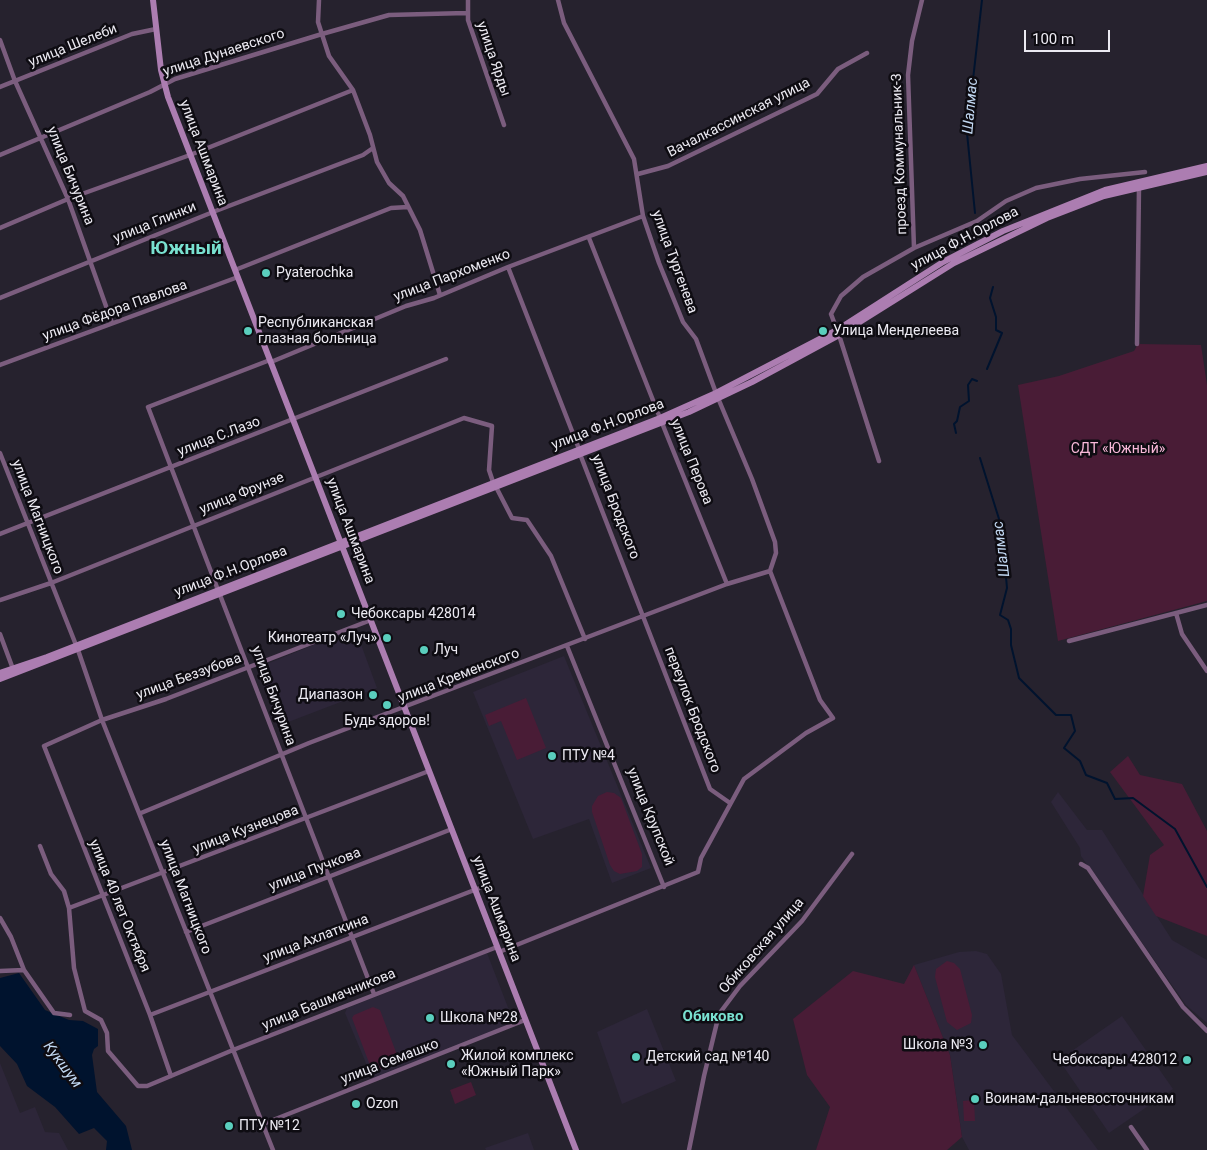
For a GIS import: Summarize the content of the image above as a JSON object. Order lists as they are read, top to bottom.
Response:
{
  "streets": {
    "street": [
      "улица Шелеби",
      "улица Дунаевского",
      "улица Ярды",
      "Вачалкассинская улица",
      "улица Ашмарина",
      "проезд Коммунальник-3",
      "улица Бичурина",
      "улица Глинки",
      "улица Ф.Н.Орлова",
      "улица Тургенева",
      "улица Пархоменко",
      "улица Фёдора Павлова",
      "улица С.Лазо",
      "улица Перова",
      "улица Фрунзе",
      "улица Бродского",
      "улица Магницкого",
      "улица Кременского",
      "улица Беззубова",
      "переулок Бродского",
      "улица Крупской",
      "улица Кузнецова",
      "улица Пучкова",
      "улица 40 лет Октября",
      "улица Ахлаткина",
      "Обиковская улица",
      "улица Башмачникова",
      "улица Семашко"
    ]
  },
  "crossings": [
    ["улица Шелеби", "улица Ашмарина"],
    ["улица Шелеби", "улица Бичурина"],
    ["улица Дунаевского", "улица Ярды"],
    ["улица Дунаевского", "улица Ашмарина"],
    ["улица Дунаевского", "улица Бичурина"],
    ["Вачалкассинская улица", "улица Тургенева"],
    ["улица Ашмарина", "улица Глинки"],
    ["улица Ашмарина", "улица Ф.Н.Орлова"],
    ["улица Ашмарина", "улица Пархоменко"],
    ["улица Ашмарина", "улица Фёдора Павлова"],
    ["улица Ашмарина", "улица С.Лазо"],
    ["улица Ашмарина", "улица Фрунзе"],
    ["улица Ашмарина", "улица Кременского"],
    ["улица Ашмарина", "улица Беззубова"],
    ["улица Ашмарина", "улица Кузнецова"],
    ["улица Ашмарина", "улица Пучкова"],
    ["улица Ашмарина", "улица Ахлаткина"],
    ["улица Ашмарина", "улица Башмачникова"],
    ["улица Ашмарина", "улица Семашко"],
    ["улица Бичурина", "улица Глинки"],
    ["улица Бичурина", "улица Ф.Н.Орлова"],
    ["улица Бичурина", "улица Пархоменко"],
    ["улица Бичурина", "улица Фёдора Павлова"],
    ["улица Бичурина", "улица С.Лазо"],
    ["улица Бичурина", "улица Фрунзе"],
    ["улица Бичурина", "улица Кременского"],
    ["улица Бичурина", "улица Беззубова"],
    ["улица Бичурина", "улица Кузнецова"],
    ["улица Бичурина", "улица Пучкова"],
    ["улица Бичурина", "улица Ахлаткина"],
    ["улица Бичурина", "улица Башмачникова"],
    ["улица Ф.Н.Орлова", "улица Тургенева"],
    ["улица Ф.Н.Орлова", "улица Перова"],
    ["улица Ф.Н.Орлова", "улица Фрунзе"],
    ["улица Ф.Н.Орлова", "улица Бродского"],
    ["улица Ф.Н.Орлова", "улица Магницкого"],
    ["улица Тургенева", "улица Пархоменко"],
    ["улица Тургенева", "улица Кременского"],
    ["улица Тургенева", "улица Башмачникова"],
    ["улица Пархоменко", "улица Перова"],
    ["улица Пархоменко", "улица Бродского"],
    ["улица С.Лазо", "улица Магницкого"],
    ["улица Перова", "улица Кременского"],
    ["улица Фрунзе", "улица Магницкого"],
    ["улица Бродского", "улица Кременского"],
    ["улица Бродского", "переулок Бродского"],
    ["улица Магницкого", "улица Кременского"],
    ["улица Магницкого", "улица Беззубова"],
    ["улица Магницкого", "улица Кузнецова"],
    ["улица Магницкого", "улица Пучкова"],
    ["улица Магницкого", "улица Ахлаткина"],
    ["улица Магницкого", "улица Башмачникова"],
    ["улица Магницкого", "улица Семашко"],
    ["улица Кременского", "переулок Бродского"],
    ["улица Кременского", "улица Крупской"],
    ["улица Кременского", "улица Башмачникова"],
    ["улица Беззубова", "улица 40 лет Октября"],
    ["переулок Бродского", "улица Башмачникова"],
    ["улица Крупской", "улица Башмачникова"],
    ["улица Кузнецова", "улица 40 лет Октября"],
    ["улица Кузнецова", "улица Башмачникова"],
    ["улица 40 лет Октября", "улица Ахлаткина"],
    ["улица 40 лет Октября", "улица Башмачникова"]
  ],
  "districts": ["Южный", "Обиково"],
  "water": ["Шалмас", "Кукшум"],
  "parks": ["СДТ «Южный»"],
  "places": [
    "Pyaterochka",
    "Республиканская глазная больница",
    "Улица Менделеева",
    "Чебоксары 428014",
    "Кинотеатр «Луч»",
    "Луч",
    "Диапазон",
    "Будь здоров!",
    "ПТУ №4",
    "Школа №28",
    "Школа №3",
    "Детский сад №140",
    "Чебоксары 428012",
    "Жилой комплекс «Южный Парк»",
    "Воинам-дальневосточникам",
    "Ozon",
    "ПТУ №12"
  ],
  "scale_bar": "100 m"
}
